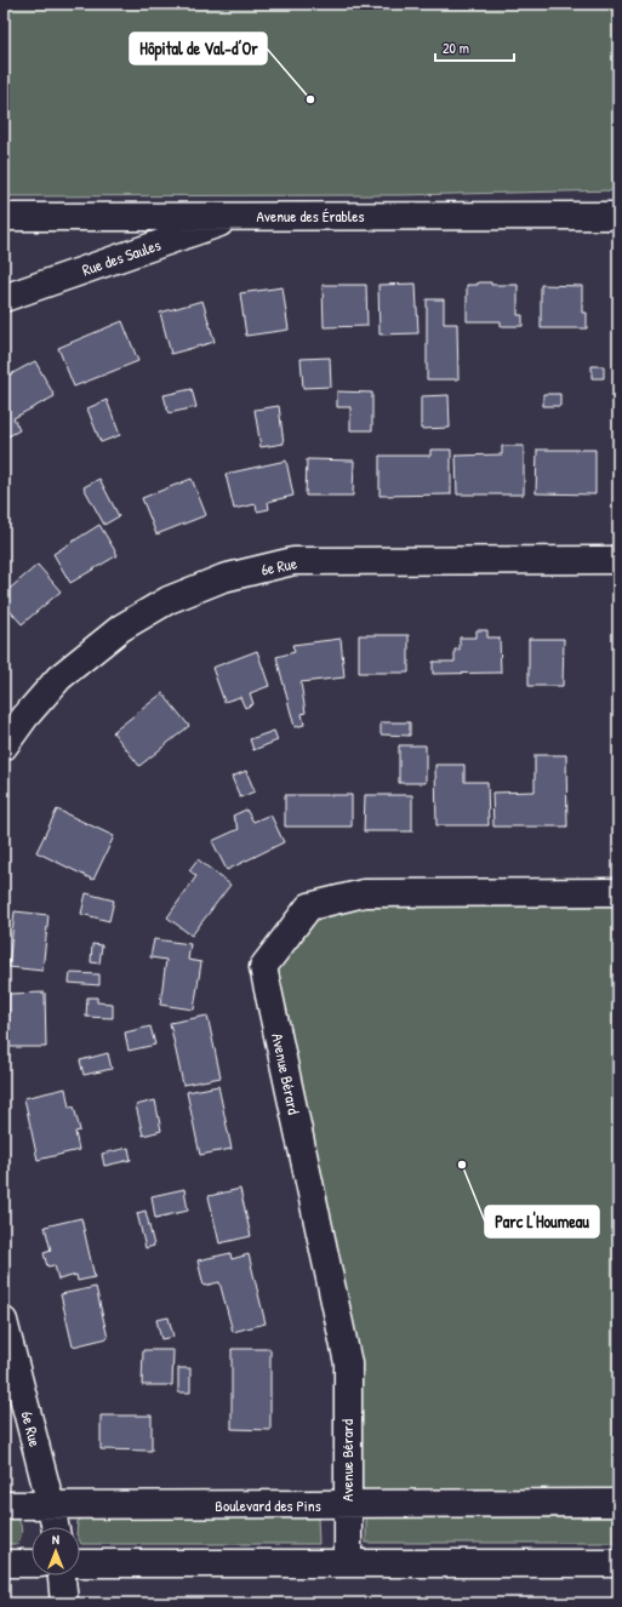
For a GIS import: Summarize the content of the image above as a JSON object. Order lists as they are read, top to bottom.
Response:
{
  "streets": {
    "street": [
      "Avenue des Érables",
      "Rue des Saules",
      "6e Rue",
      "Avenue Bérard",
      "Boulevard des Pins"
    ]
  },
  "crossings": [
    ["Avenue des Érables", "Rue des Saules"],
    ["6e Rue", "Boulevard des Pins"],
    ["Avenue Bérard", "Boulevard des Pins"]
  ],
  "places": ["Hôpital de Val-d’Or", "Parc L'Houmeau"],
  "scale_bar": "20 m",
  "north": "top"
}
